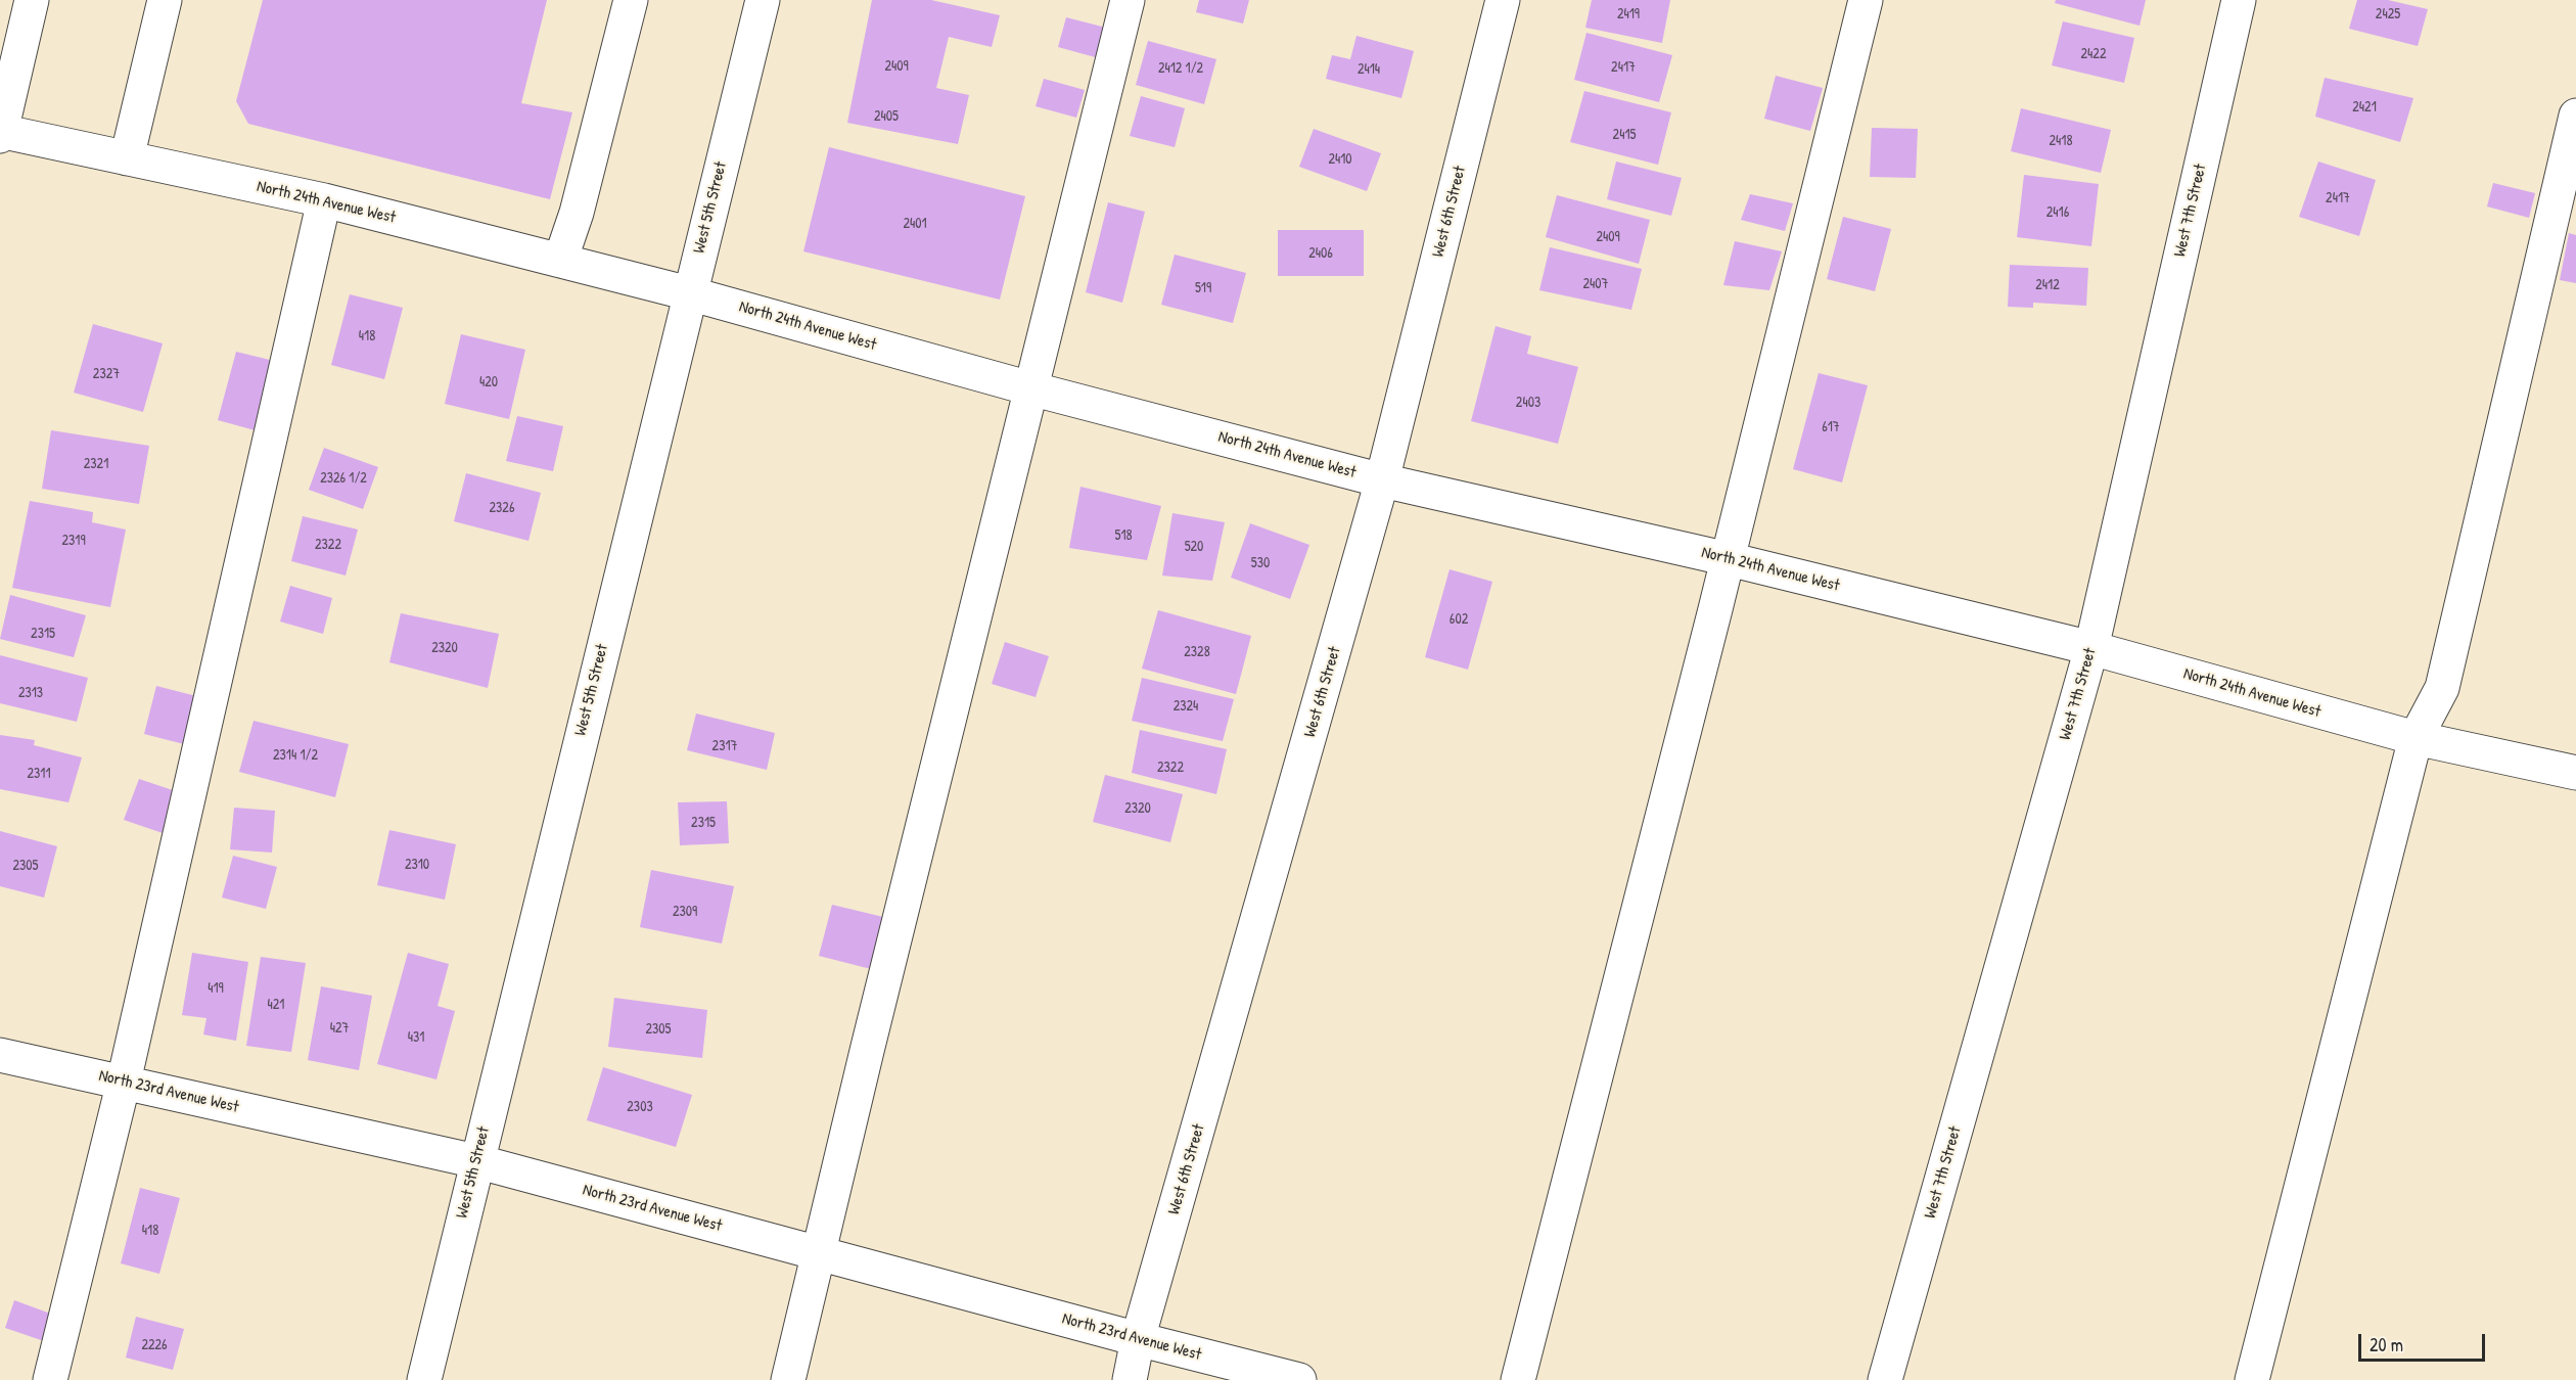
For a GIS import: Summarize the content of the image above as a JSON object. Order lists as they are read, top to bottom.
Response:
{
  "streets": {
    "street": [
      "North 24th Avenue West",
      "West 5th Street",
      "West 7th Street",
      "West 6th Street",
      "North 23rd Avenue West"
    ]
  },
  "crossings": [
    ["North 24th Avenue West", "West 5th Street"],
    ["North 24th Avenue West", "West 7th Street"],
    ["North 24th Avenue West", "West 6th Street"],
    ["West 5th Street", "North 23rd Avenue West"],
    ["West 6th Street", "North 23rd Avenue West"]
  ],
  "house_numbers": [
    "2419",
    "2425",
    "2422",
    "2409",
    "2417",
    "2412 1/2",
    "2414",
    "2421",
    "2405",
    "2415",
    "2418",
    "2410",
    "2417",
    "2416",
    "2401",
    "2409",
    "2406",
    "2407",
    "2412",
    "519",
    "418",
    "2327",
    "420",
    "2403",
    "617",
    "2321",
    "2326 1/2",
    "2326",
    "518",
    "2319",
    "2322",
    "520",
    "530",
    "602",
    "2315",
    "2320",
    "2328",
    "2313",
    "2324",
    "2317",
    "2314 1/2",
    "2322",
    "2311",
    "2320",
    "2315",
    "2310",
    "2305",
    "2309",
    "419",
    "421",
    "427",
    "2305",
    "431",
    "2303",
    "418",
    "2226"
  ],
  "scale_bar": "20 m"
}
